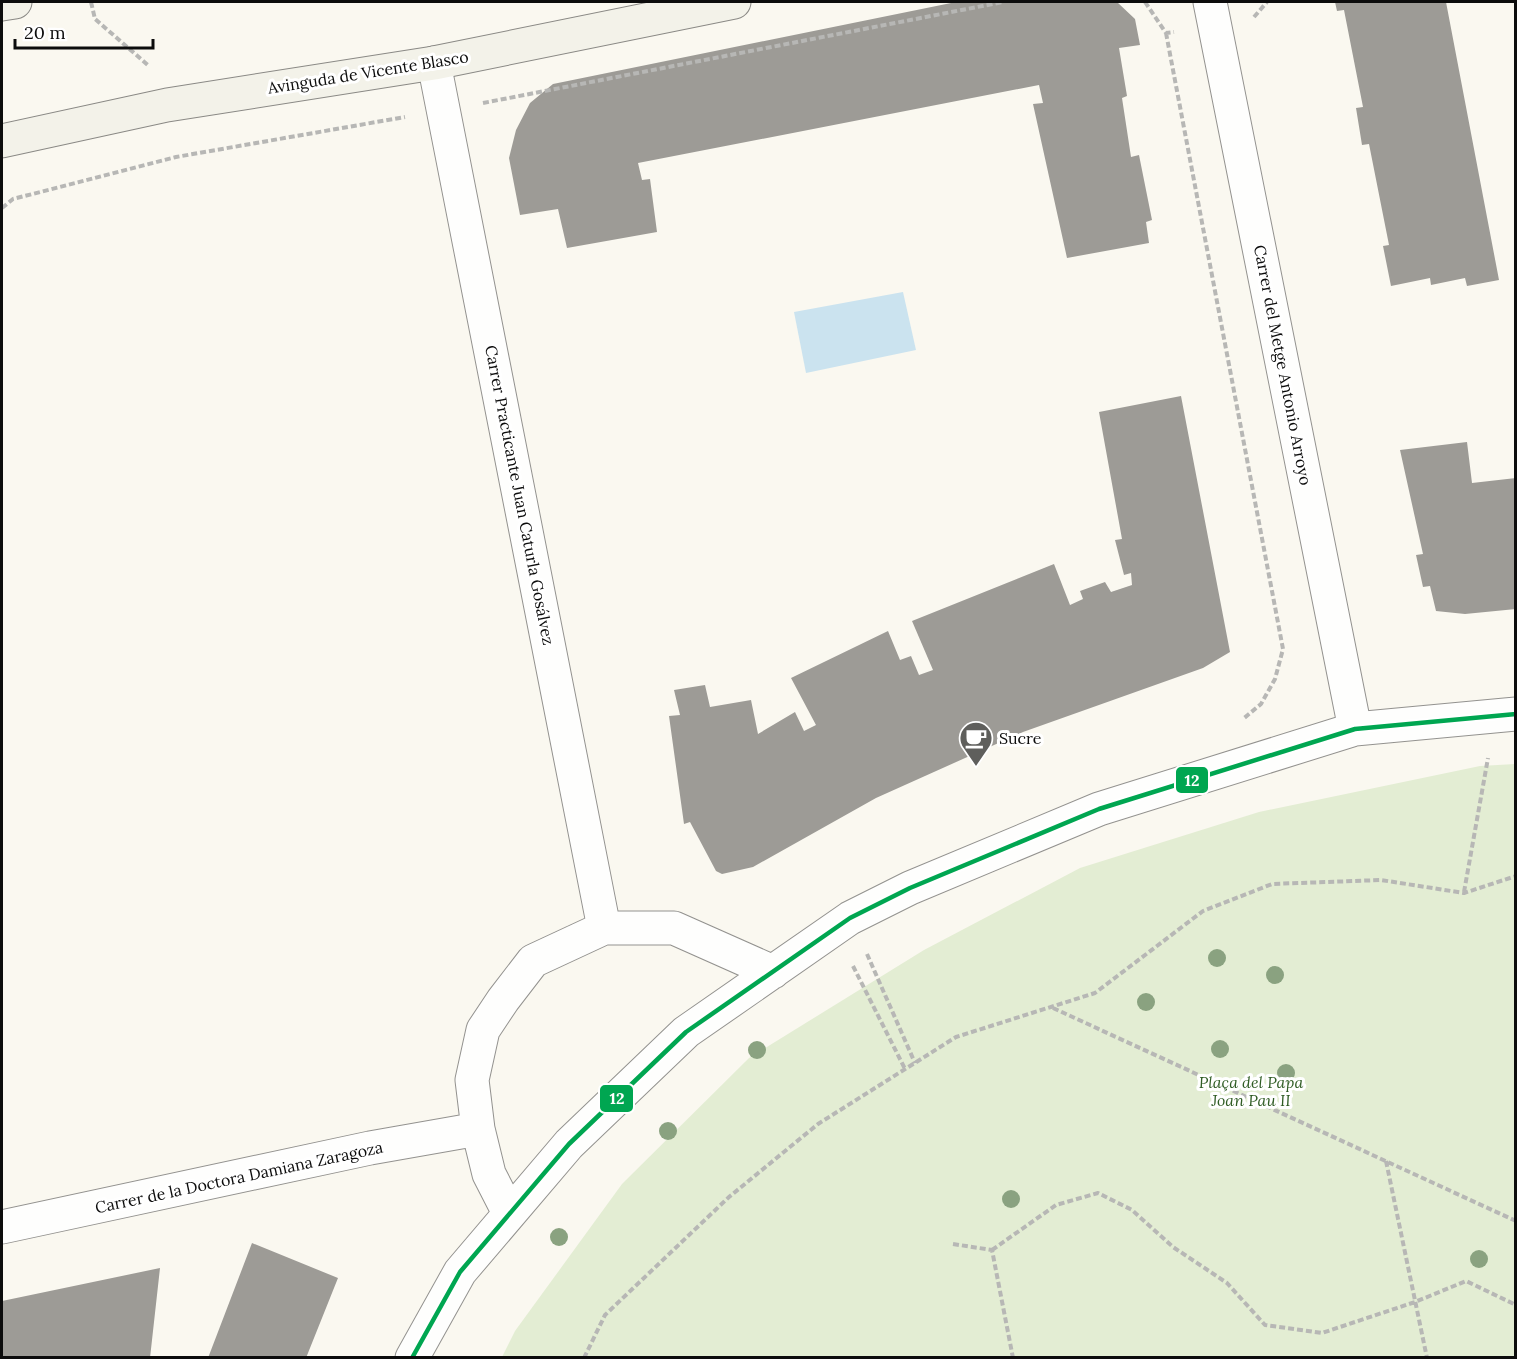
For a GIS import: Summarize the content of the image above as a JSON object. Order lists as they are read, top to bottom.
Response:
{
  "streets": {
    "street": [
      "Avinguda de Vicente Blasco",
      "Carrer del Metge Antonio Arroyo",
      "Carrer Practicante Juan Caturla Gosálvez",
      "Carrer de la Doctora Damiana Zaragoza"
    ]
  },
  "crossings": [
    ["Avinguda de Vicente Blasco", "Carrer Practicante Juan Caturla Gosálvez"]
  ],
  "parks": ["Plaça del Papa Joan Pau II"],
  "places": {
    "cafe": ["Sucre"]
  },
  "lines": ["transit line 12"],
  "scale_bar": "20 m"
}
